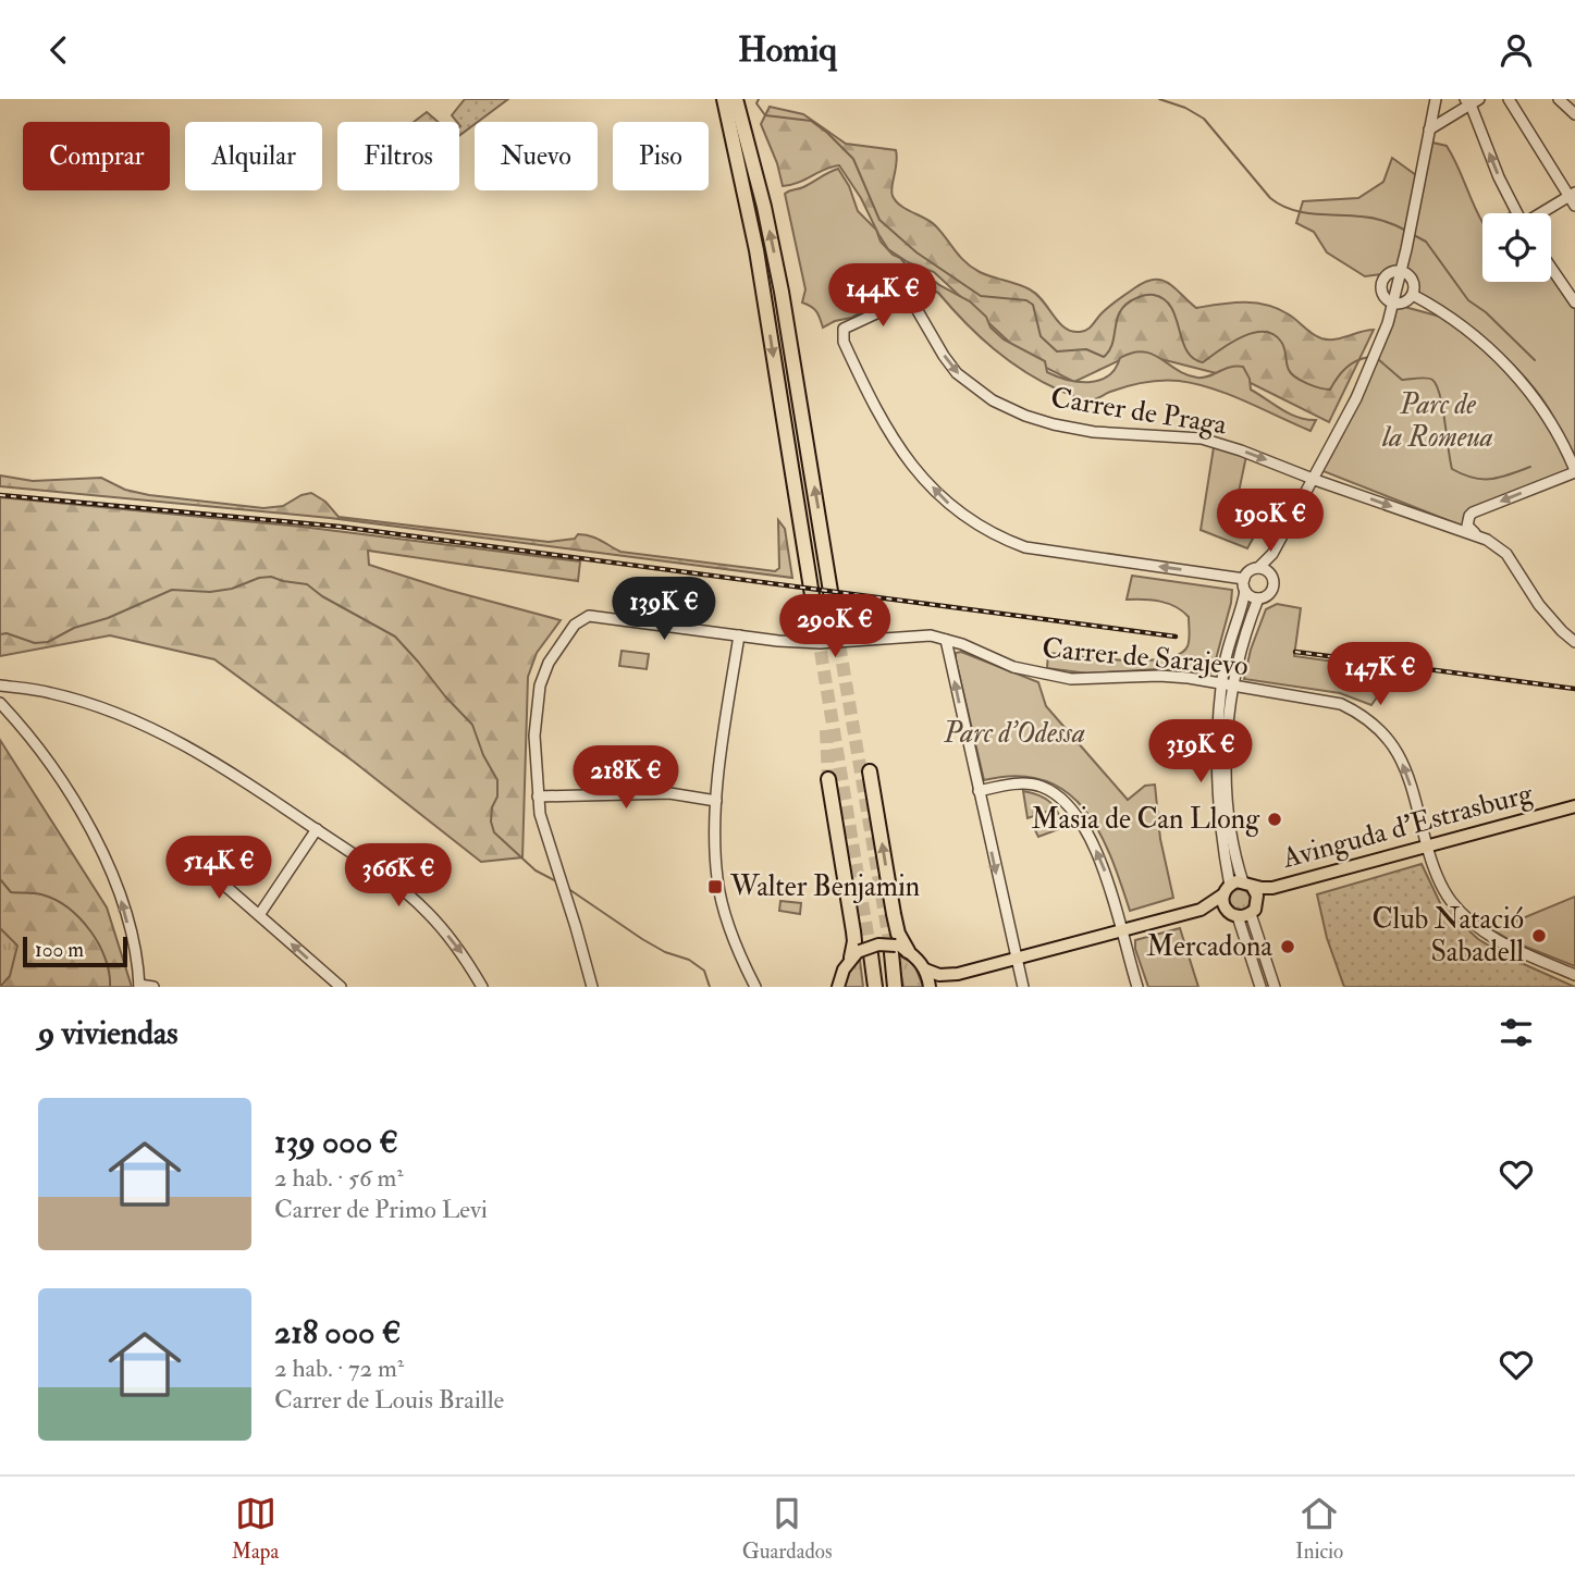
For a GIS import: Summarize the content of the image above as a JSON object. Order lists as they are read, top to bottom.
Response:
{
  "streets": {
    "main road": ["Avinguda d'Estrasburg"],
    "street": ["Carrer de Praga", "Carrer de Sarajevo"]
  },
  "crossings": [
    ["Carrer de Sarajevo", "Avinguda d'Estrasburg"]
  ],
  "parks": ["Parc de la Romeua", "Parc d'Odessa"],
  "places": {
    "other": ["Masia de Can Llong", "Club Natació Sabadell", "Mercadona"],
    "transit": ["Walter Benjamin"]
  },
  "scale_bar": "100 m",
  "page": {
    "header": "Homiq",
    "chip": [
      "Comprar",
      "Alquilar",
      "Filtros",
      "Nuevo",
      "Piso"
    ],
    "price": [
      "144K €",
      "190K €",
      "139K €",
      "290K €",
      "147K €",
      "319K €",
      "218K €",
      "514K €",
      "366K €"
    ],
    "scale": "100 m",
    "heading": "9 viviendas",
    "list": [
      {
        "name": "139 000 €",
        "note": "2 hab. · 56 m² · Carrer de Primo Levi"
      },
      {
        "name": "218 000 €",
        "note": "2 hab. · 72 m² · Carrer de Louis Braille"
      }
    ],
    "tabs": ["Mapa", "Guardados", "Inicio"]
  }
}
